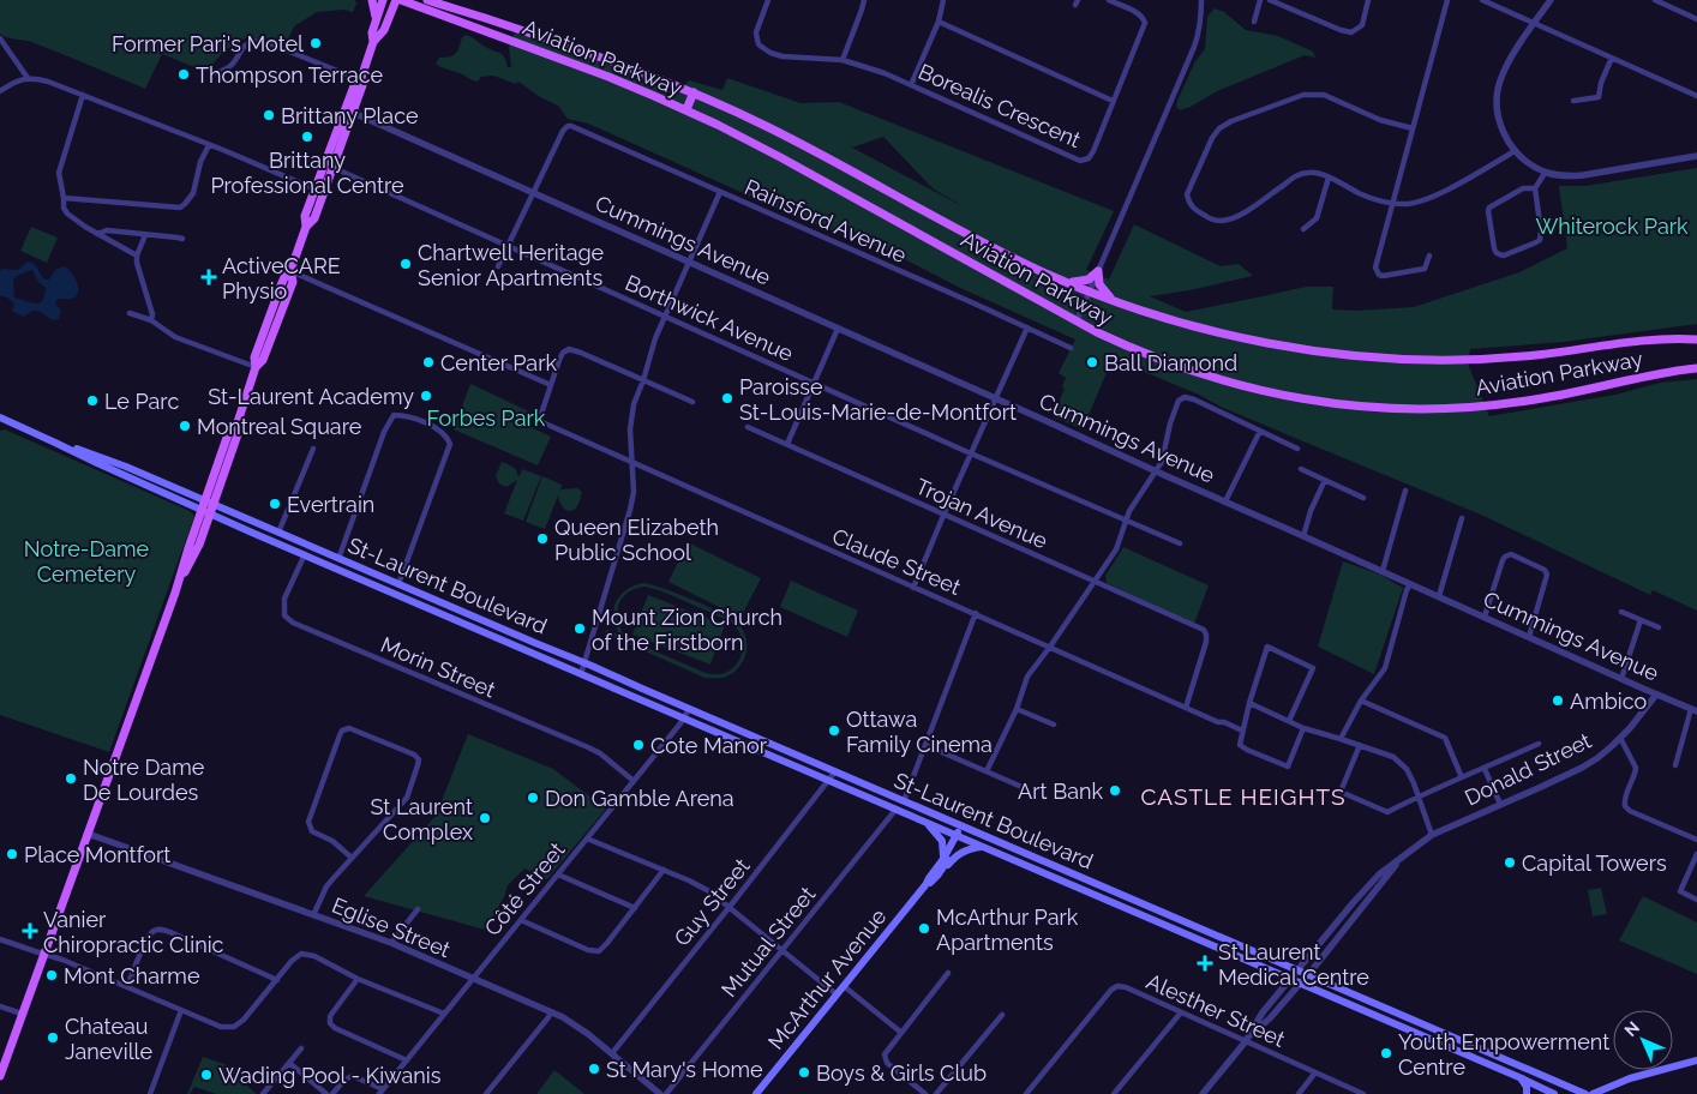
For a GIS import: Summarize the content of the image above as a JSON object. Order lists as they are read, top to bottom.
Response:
{
  "streets": {
    "main road": ["Aviation Parkway", "St-Laurent Boulevard", "McArthur Avenue"],
    "street": [
      "Borealis Crescent",
      "Rainsford Avenue",
      "Cummings Avenue",
      "Borthwick Avenue",
      "Trojan Avenue",
      "Claude Street",
      "Morin Street",
      "Donald Street",
      "Côté Street",
      "Guy Street",
      "Eglise Street",
      "Mutual Street",
      "Alesther Street"
    ]
  },
  "crossings": [
    ["Rainsford Avenue", "Cummings Avenue"],
    ["Cummings Avenue", "Donald Street"],
    ["Trojan Avenue", "Claude Street"],
    ["St-Laurent Boulevard", "Morin Street"],
    ["St-Laurent Boulevard", "Donald Street"],
    ["St-Laurent Boulevard", "Côté Street"],
    ["St-Laurent Boulevard", "Guy Street"],
    ["St-Laurent Boulevard", "Mutual Street"],
    ["St-Laurent Boulevard", "McArthur Avenue"],
    ["Morin Street", "Côté Street"],
    ["Donald Street", "Alesther Street"],
    ["Côté Street", "Eglise Street"],
    ["Guy Street", "Eglise Street"]
  ],
  "districts": ["CASTLE HEIGHTS"],
  "parks": ["Whiterock Park", "Forbes Park", "Notre-Dame Cemetery"],
  "places": {
    "other": [
      "Former Pari's Motel",
      "Thompson Terrace",
      "Brittany Place",
      "Brittany Professional Centre",
      "Chartwell Heritage Senior Apartments",
      "Center Park",
      "Ball Diamond",
      "St-Laurent Academy",
      "Paroisse St-Louis-Marie-de-Montfort",
      "Le Parc",
      "Montreal Square",
      "Evertrain",
      "Queen Elizabeth Public School",
      "Mount Zion Church of the Firstborn",
      "Ambico",
      "Ottawa Family Cinema",
      "Cote Manor",
      "Notre Dame De Lourdes",
      "Art Bank",
      "Don Gamble Arena",
      "St Laurent Complex",
      "Place Montfort",
      "Capital Towers",
      "McArthur Park Apartments",
      "Mont Charme",
      "Chateau Janeville",
      "Youth Empowerment Centre",
      "St Mary's Home",
      "Boys & Girls Club",
      "Wading Pool - Kiwanis"
    ],
    "health": ["ActiveCARE Physio", "Vanier Chiropractic Clinic", "St Laurent Medical Centre"]
  },
  "north": "top left"
}
